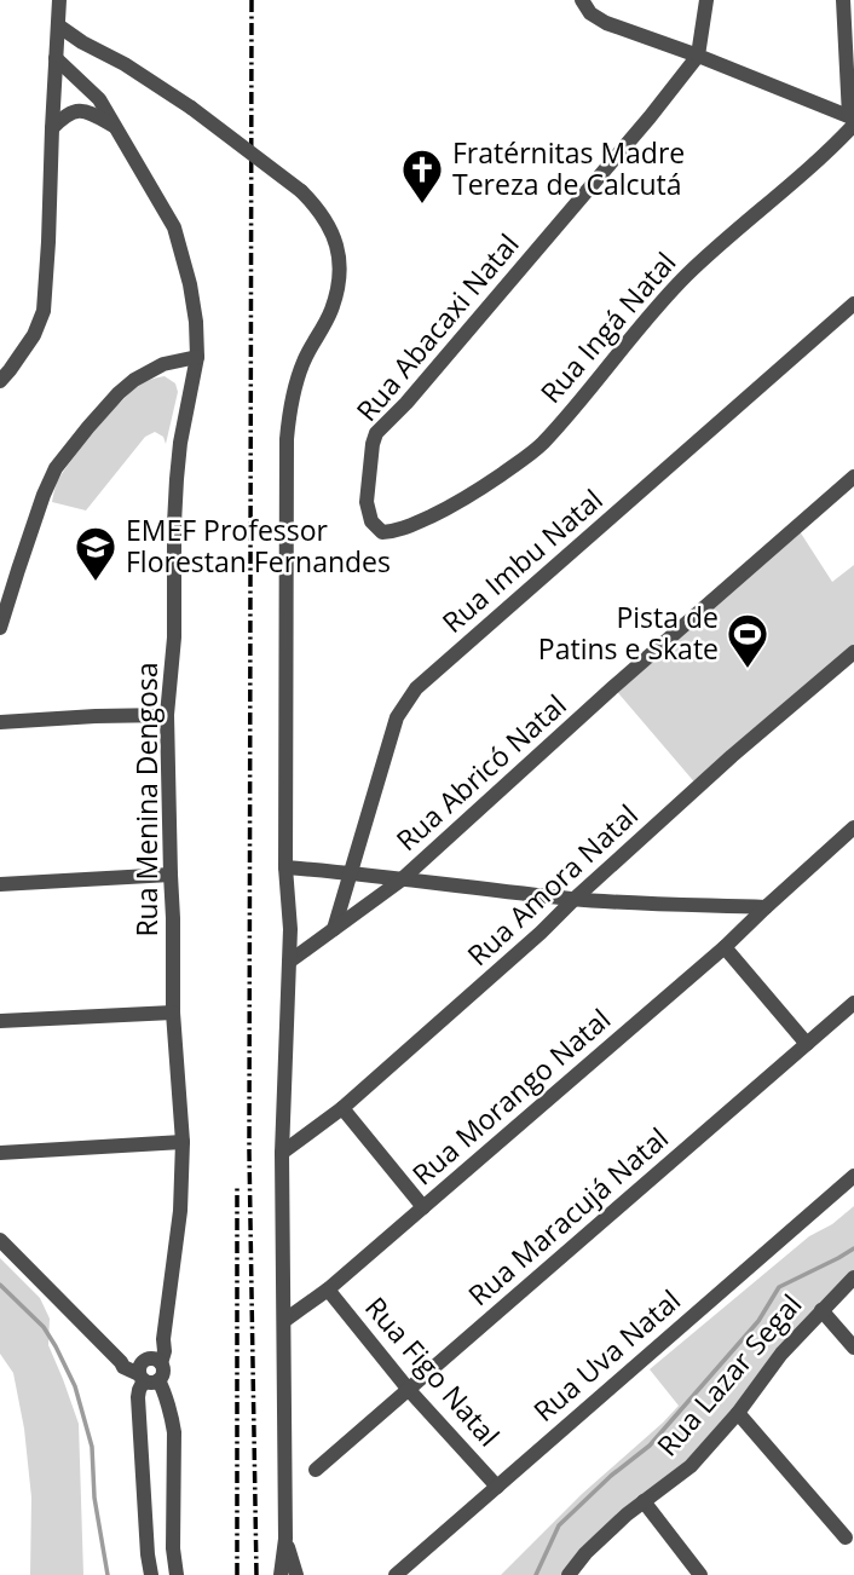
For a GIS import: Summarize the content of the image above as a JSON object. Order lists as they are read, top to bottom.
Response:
{
  "streets": {
    "street": [
      "Rua Abacaxi Natal",
      "Rua Ingá Natal",
      "Rua Imbu Natal",
      "Rua Abricó Natal",
      "Rua Menina Dengosa",
      "Rua Amora Natal",
      "Rua Morango Natal",
      "Rua Maracujá Natal",
      "Rua Uva Natal",
      "Rua Figo Natal",
      "Rua Lazar Segal"
    ]
  },
  "crossings": [
    ["Rua Abacaxi Natal", "Rua Ingá Natal"],
    ["Rua Imbu Natal", "Rua Abricó Natal"],
    ["Rua Morango Natal", "Rua Figo Natal"],
    ["Rua Maracujá Natal", "Rua Figo Natal"],
    ["Rua Uva Natal", "Rua Figo Natal"]
  ],
  "places": {
    "church": ["Fratérnitas Madre Tereza de Calcutá"],
    "school or university": ["EMEF Professor Florestan Fernandes"],
    "sports": ["Pista de Patins e Skate"]
  }
}
